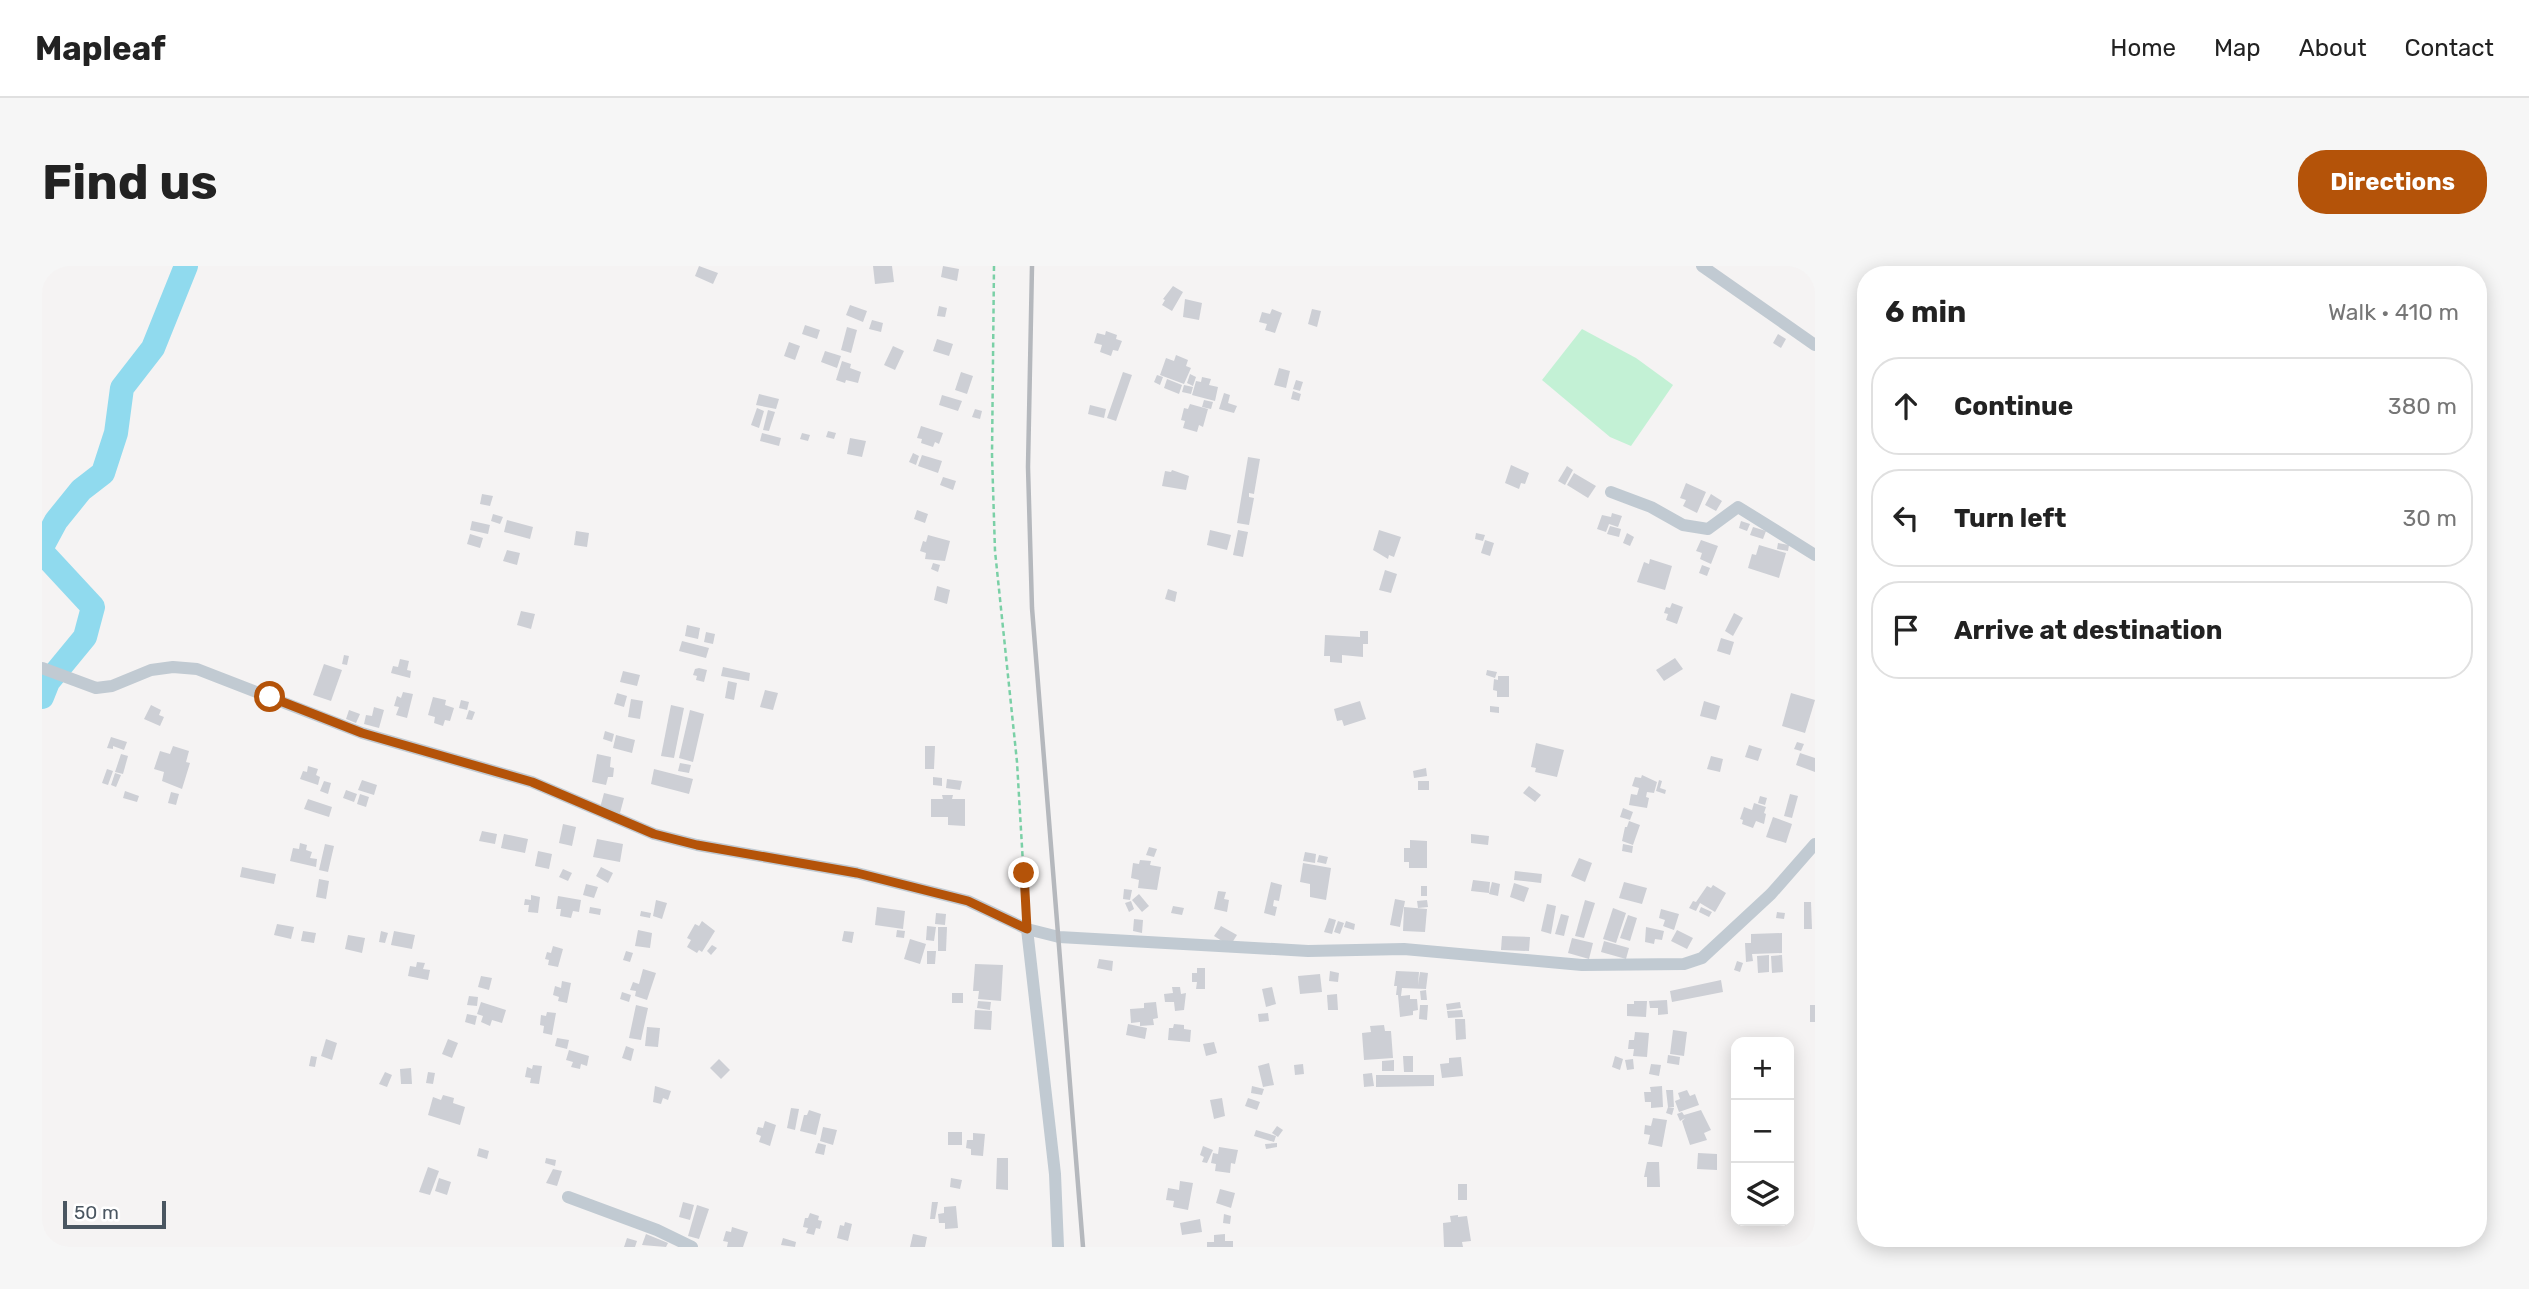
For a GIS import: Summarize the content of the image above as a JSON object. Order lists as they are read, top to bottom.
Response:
{
  "scale_bar": "50 m",
  "page": {
    "header": "Mapleaf",
    "nav": [
      "Home",
      "Map",
      "About",
      "Contact"
    ],
    "buttons": "Directions",
    "title": "Find us",
    "heading": ["6 min", "Walk · 410 m"],
    "list": [
      ["Continue", "380 m"],
      ["Turn left", "30 m"],
      "Arrive at destination"
    ],
    "map_buttons": ["+", "−"],
    "scale": "50 m"
  }
}
